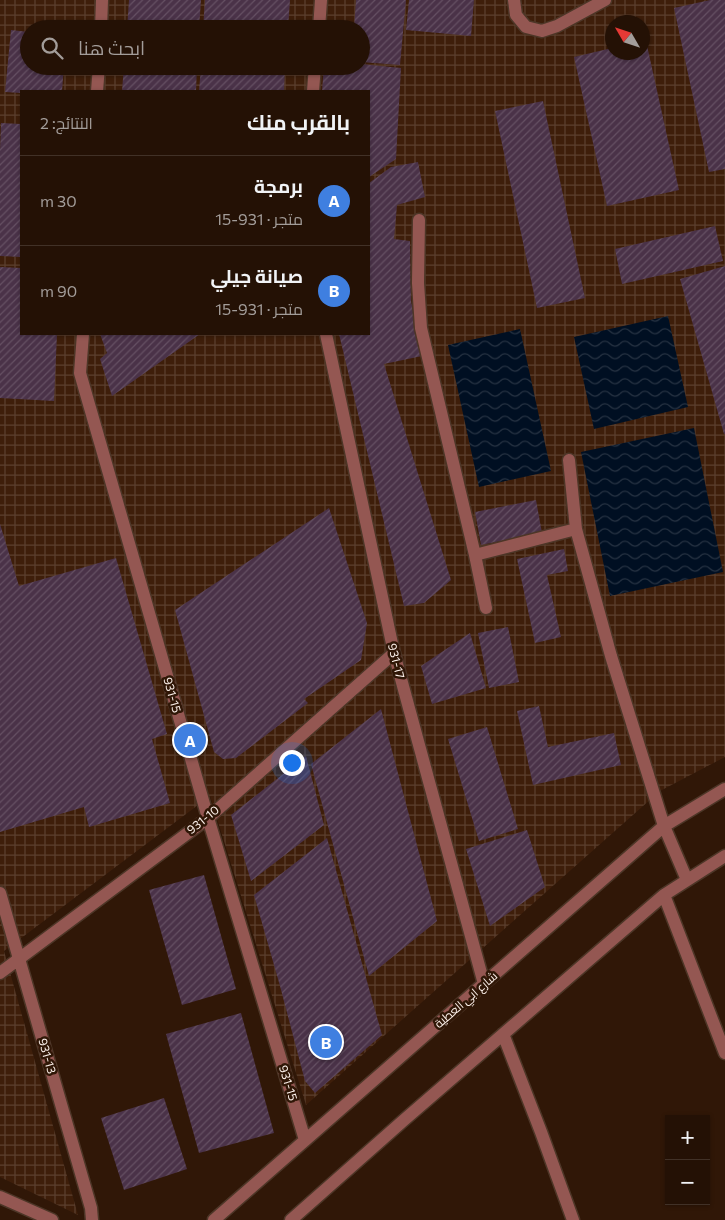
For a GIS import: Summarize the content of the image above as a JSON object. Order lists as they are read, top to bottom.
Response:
{
  "streets": {
    "street": [
      "931-17",
      "931-15",
      "931-10",
      "شارع ابي العطية",
      "931-13"
    ]
  },
  "crossings": [
    ["931-17", "931-10"],
    ["931-17", "شارع ابي العطية"],
    ["931-15", "931-10"],
    ["931-15", "شارع ابي العطية"],
    ["931-10", "931-13"]
  ],
  "north": "top left",
  "page": {
    "search": "ابحث هنا",
    "heading": ["بالقرب منك", "النتائج: 2"],
    "list": [
      {
        "mark": "A",
        "name": "برمجة",
        "note": "متجر · 931-15",
        "value": "30 m"
      },
      {
        "mark": "B",
        "name": "صيانة جيلي",
        "note": "متجر · 931-15",
        "value": "90 m"
      }
    ],
    "pins": ["A", "B"],
    "map_buttons": ["+", "−"]
  }
}
